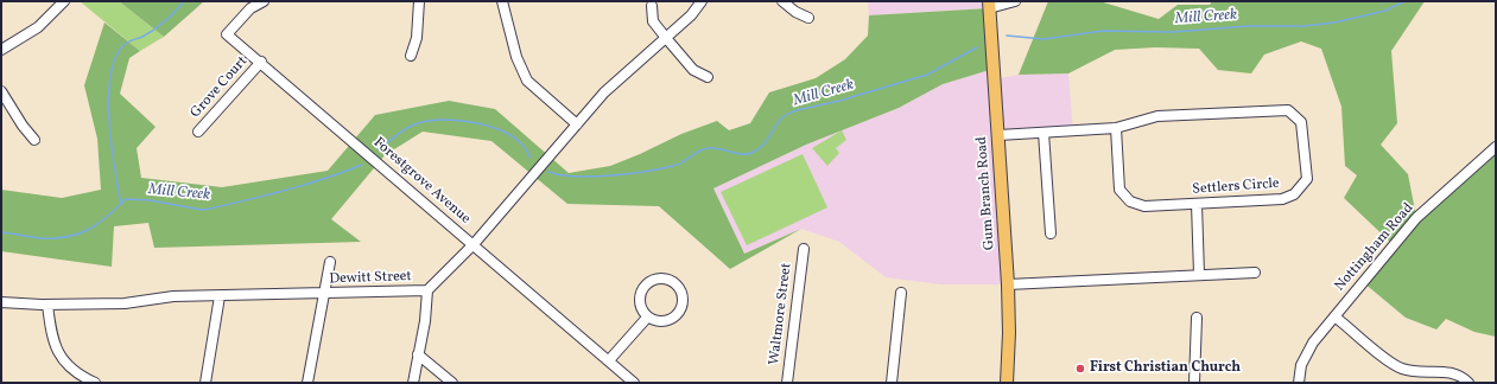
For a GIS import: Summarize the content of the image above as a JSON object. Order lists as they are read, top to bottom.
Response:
{
  "streets": {
    "main road": ["Gum Branch Road"],
    "street": [
      "Grove Court",
      "Forestgrove Avenue",
      "Settlers Circle",
      "Nottingham Road",
      "Dewitt Street",
      "Waltmore Street"
    ]
  },
  "crossings": [
    ["Grove Court", "Forestgrove Avenue"],
    ["Forestgrove Avenue", "Dewitt Street"],
    ["Settlers Circle", "Gum Branch Road"]
  ],
  "water": ["Mill Creek"],
  "places": ["First Christian Church"]
}
